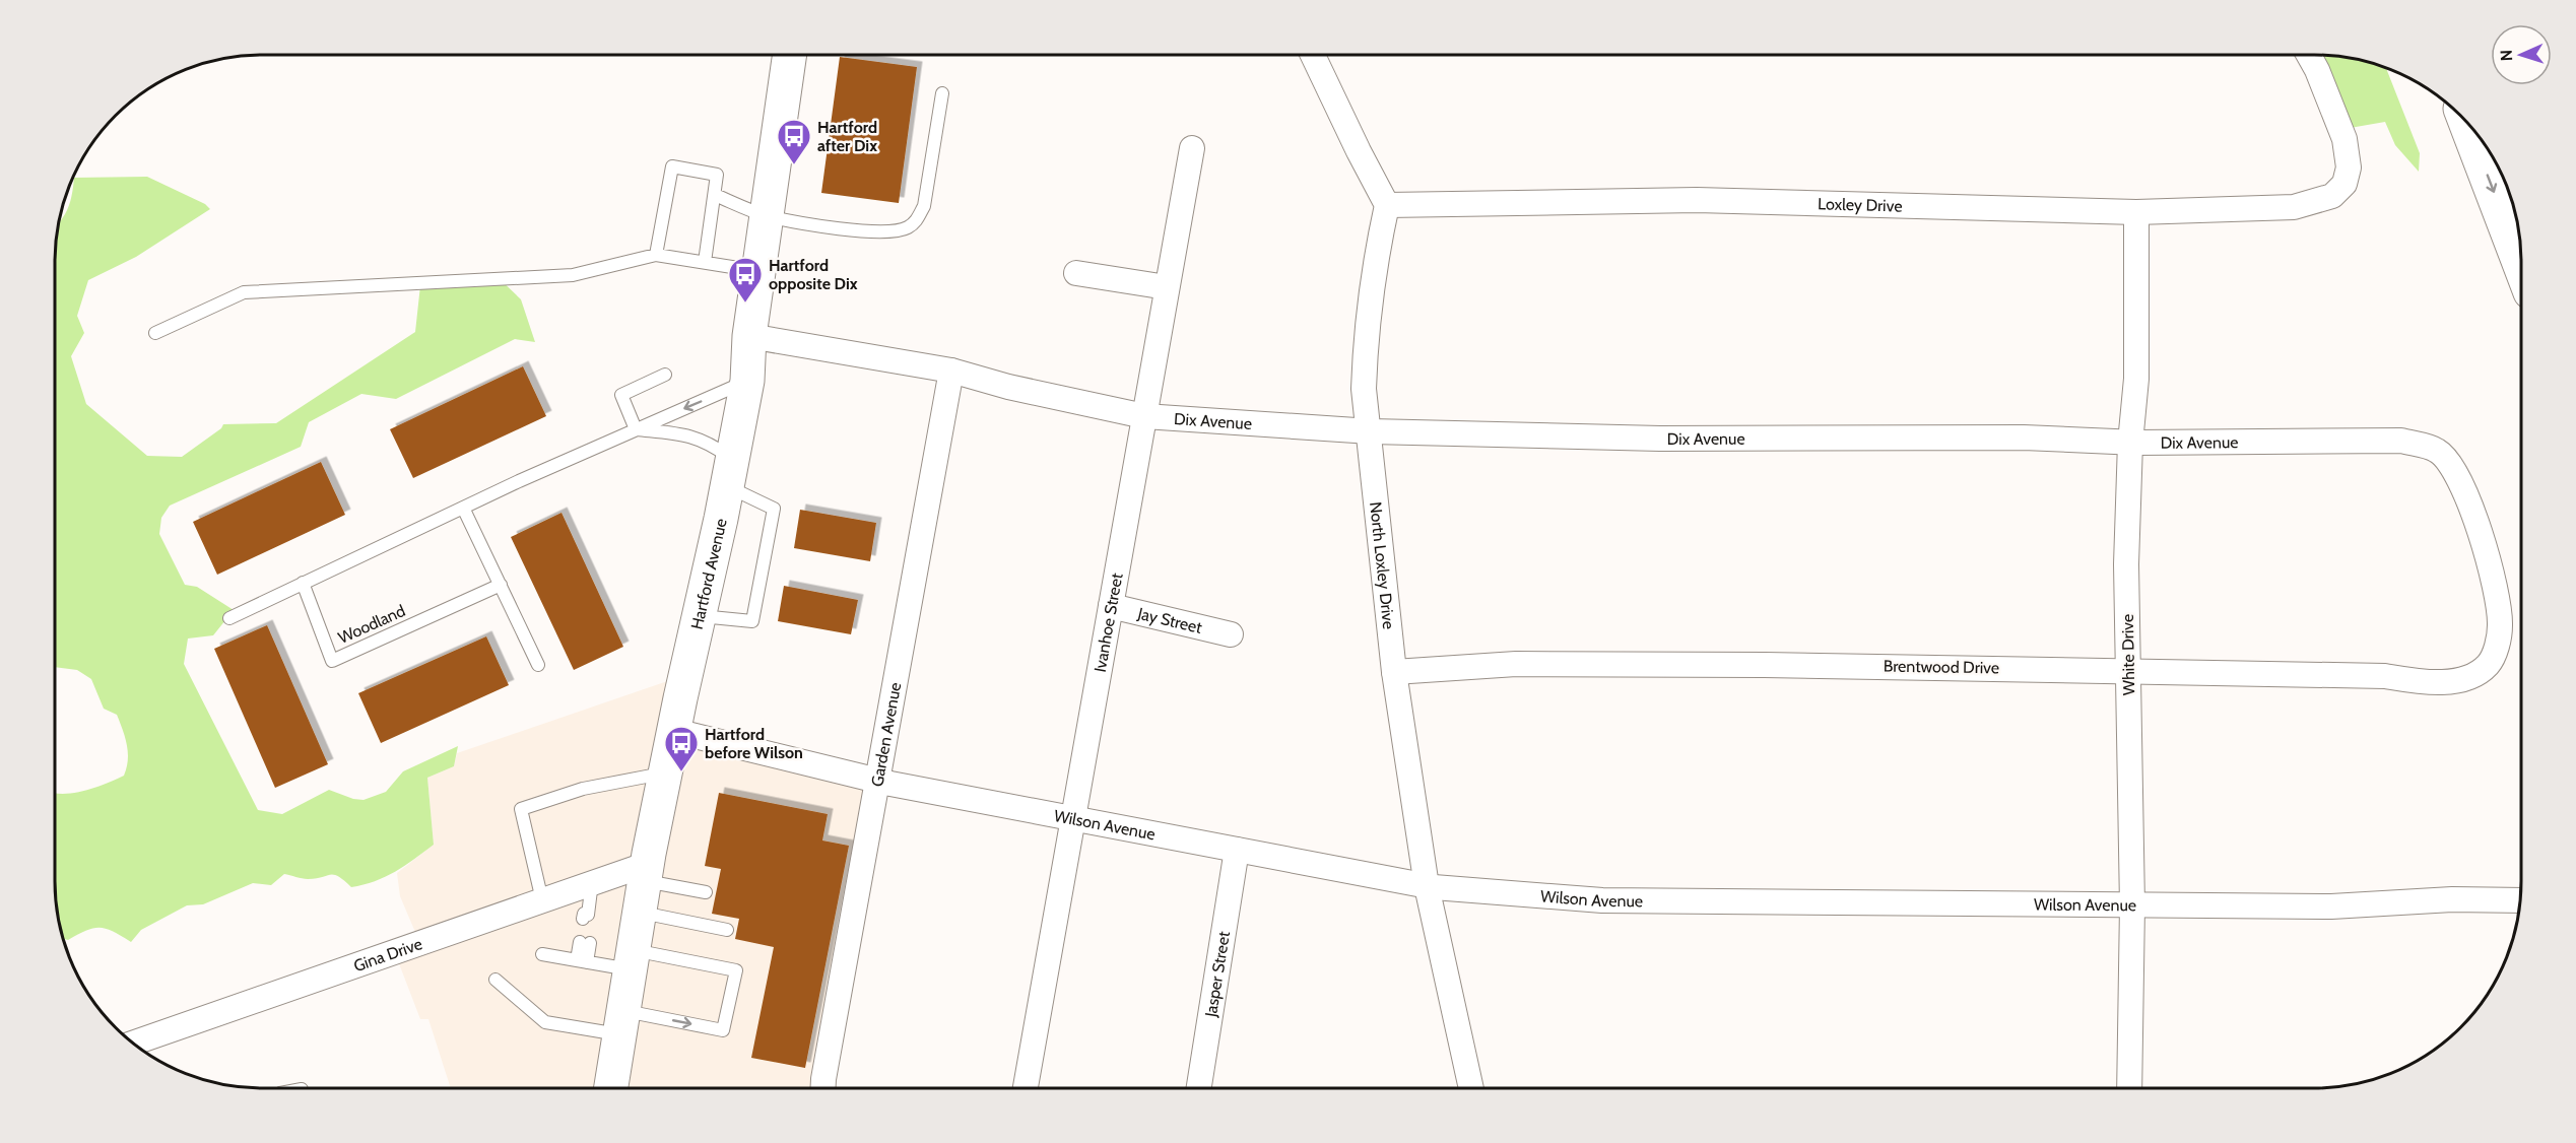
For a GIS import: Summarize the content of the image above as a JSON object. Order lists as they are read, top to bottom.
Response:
{
  "streets": {
    "main road": ["Hartford Avenue"],
    "street": [
      "Loxley Drive",
      "Dix Avenue",
      "North Loxley Drive",
      "Jay Street",
      "Ivanhoe Street",
      "White Drive",
      "Brentwood Drive",
      "Garden Avenue",
      "Wilson Avenue",
      "Gina Drive",
      "Jasper Street"
    ],
    "lane": ["Woodland"]
  },
  "crossings": [
    ["Loxley Drive", "North Loxley Drive"],
    ["Loxley Drive", "White Drive"],
    ["Dix Avenue", "North Loxley Drive"],
    ["Dix Avenue", "Hartford Avenue"],
    ["Dix Avenue", "Ivanhoe Street"],
    ["Dix Avenue", "White Drive"],
    ["Dix Avenue", "Brentwood Drive"],
    ["Dix Avenue", "Garden Avenue"],
    ["North Loxley Drive", "Brentwood Drive"],
    ["North Loxley Drive", "Wilson Avenue"],
    ["Hartford Avenue", "Wilson Avenue"],
    ["Hartford Avenue", "Gina Drive"],
    ["Jay Street", "Ivanhoe Street"],
    ["Ivanhoe Street", "Wilson Avenue"],
    ["White Drive", "Brentwood Drive"],
    ["White Drive", "Wilson Avenue"],
    ["Garden Avenue", "Wilson Avenue"],
    ["Wilson Avenue", "Jasper Street"]
  ],
  "places": {
    "bus stop": ["Hartford after Dix", "Hartford opposite Dix", "Hartford before Wilson"]
  },
  "north": "left"
}
